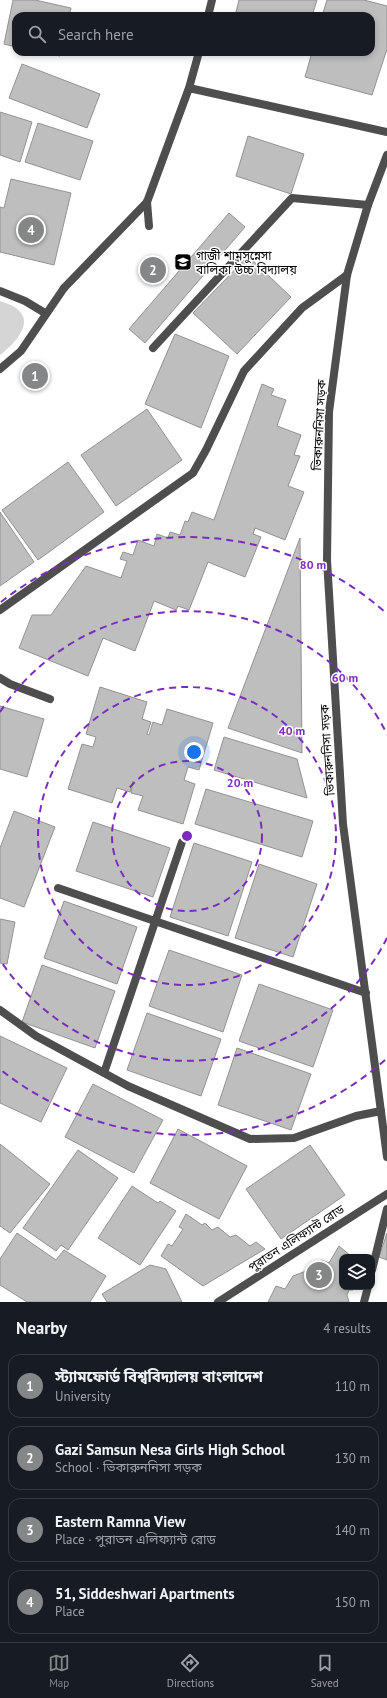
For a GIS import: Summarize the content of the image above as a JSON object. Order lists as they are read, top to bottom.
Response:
{
  "streets": {
    "street": ["ভিকারুননিসা সড়ক", "পুরাতন এলিফ্যান্ট রোড"]
  },
  "places": {
    "school or university": ["গাজী শামসুন্নেসা বালিকা উচ্চ বিদ্যালয়"]
  },
  "page": {
    "search": "Search here",
    "pins": [
      "4",
      "2",
      "1",
      "3"
    ],
    "heading": ["Nearby", "4 results"],
    "list": [
      {
        "mark": "1",
        "name": "স্ট্যামফোর্ড বিশ্ববিদ্যালয় বাংলাদেশ",
        "note": "University",
        "value": "110 m"
      },
      {
        "mark": "2",
        "name": "Gazi Samsun Nesa Girls High School",
        "note": "School · ভিকারুননিসা সড়ক",
        "value": "130 m"
      },
      {
        "mark": "3",
        "name": "Eastern Ramna View",
        "note": "Place · পুরাতন এলিফ্যান্ট রোড",
        "value": "140 m"
      },
      {
        "mark": "4",
        "name": "51, Siddeshwari Apartments",
        "note": "Place",
        "value": "150 m"
      }
    ],
    "nav": ["Map", "Directions", "Saved"]
  },
  "rings": [
    "80 m",
    "60 m",
    "40 m",
    "20 m"
  ]
}
